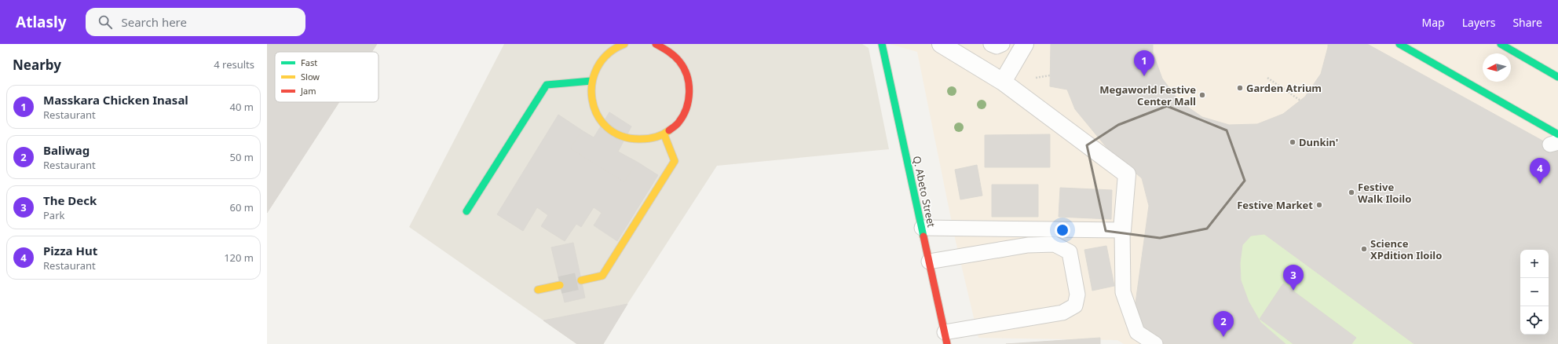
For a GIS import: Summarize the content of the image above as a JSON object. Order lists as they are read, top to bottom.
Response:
{
  "streets": {
    "street": ["Q. Abeto Street"]
  },
  "places": [
    "Garden Atrium",
    "Megaworld Festive Center Mall",
    "Dunkin'",
    "Festive Walk Iloilo",
    "Festive Market",
    "Science XPdition Iloilo"
  ],
  "legend": ["Fast", "Slow", "Jam"],
  "north": "left",
  "page": {
    "header": "Atlasly",
    "search": "Search here",
    "nav": ["Map", "Layers", "Share"],
    "heading": ["Nearby", "4 results"],
    "pins": [
      "1",
      "4",
      "3",
      "2"
    ],
    "list": [
      {
        "mark": "1",
        "name": "Masskara Chicken Inasal",
        "note": "Restaurant",
        "value": "40 m"
      },
      {
        "mark": "2",
        "name": "Baliwag",
        "note": "Restaurant",
        "value": "50 m"
      },
      {
        "mark": "3",
        "name": "The Deck",
        "note": "Park",
        "value": "60 m"
      },
      {
        "mark": "4",
        "name": "Pizza Hut",
        "note": "Restaurant",
        "value": "120 m"
      }
    ],
    "map_buttons": ["+", "−"]
  }
}
